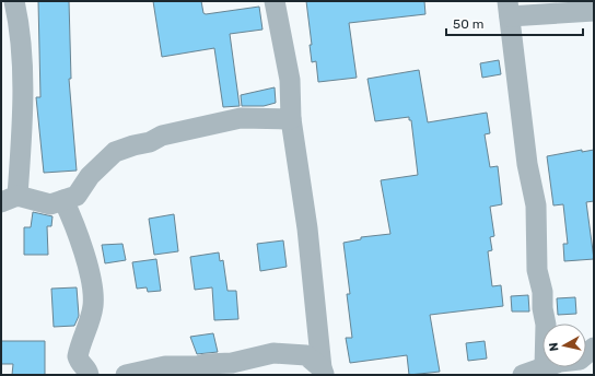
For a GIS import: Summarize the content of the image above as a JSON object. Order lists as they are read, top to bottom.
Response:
{
  "scale_bar": "50 m",
  "north": "left"
}
